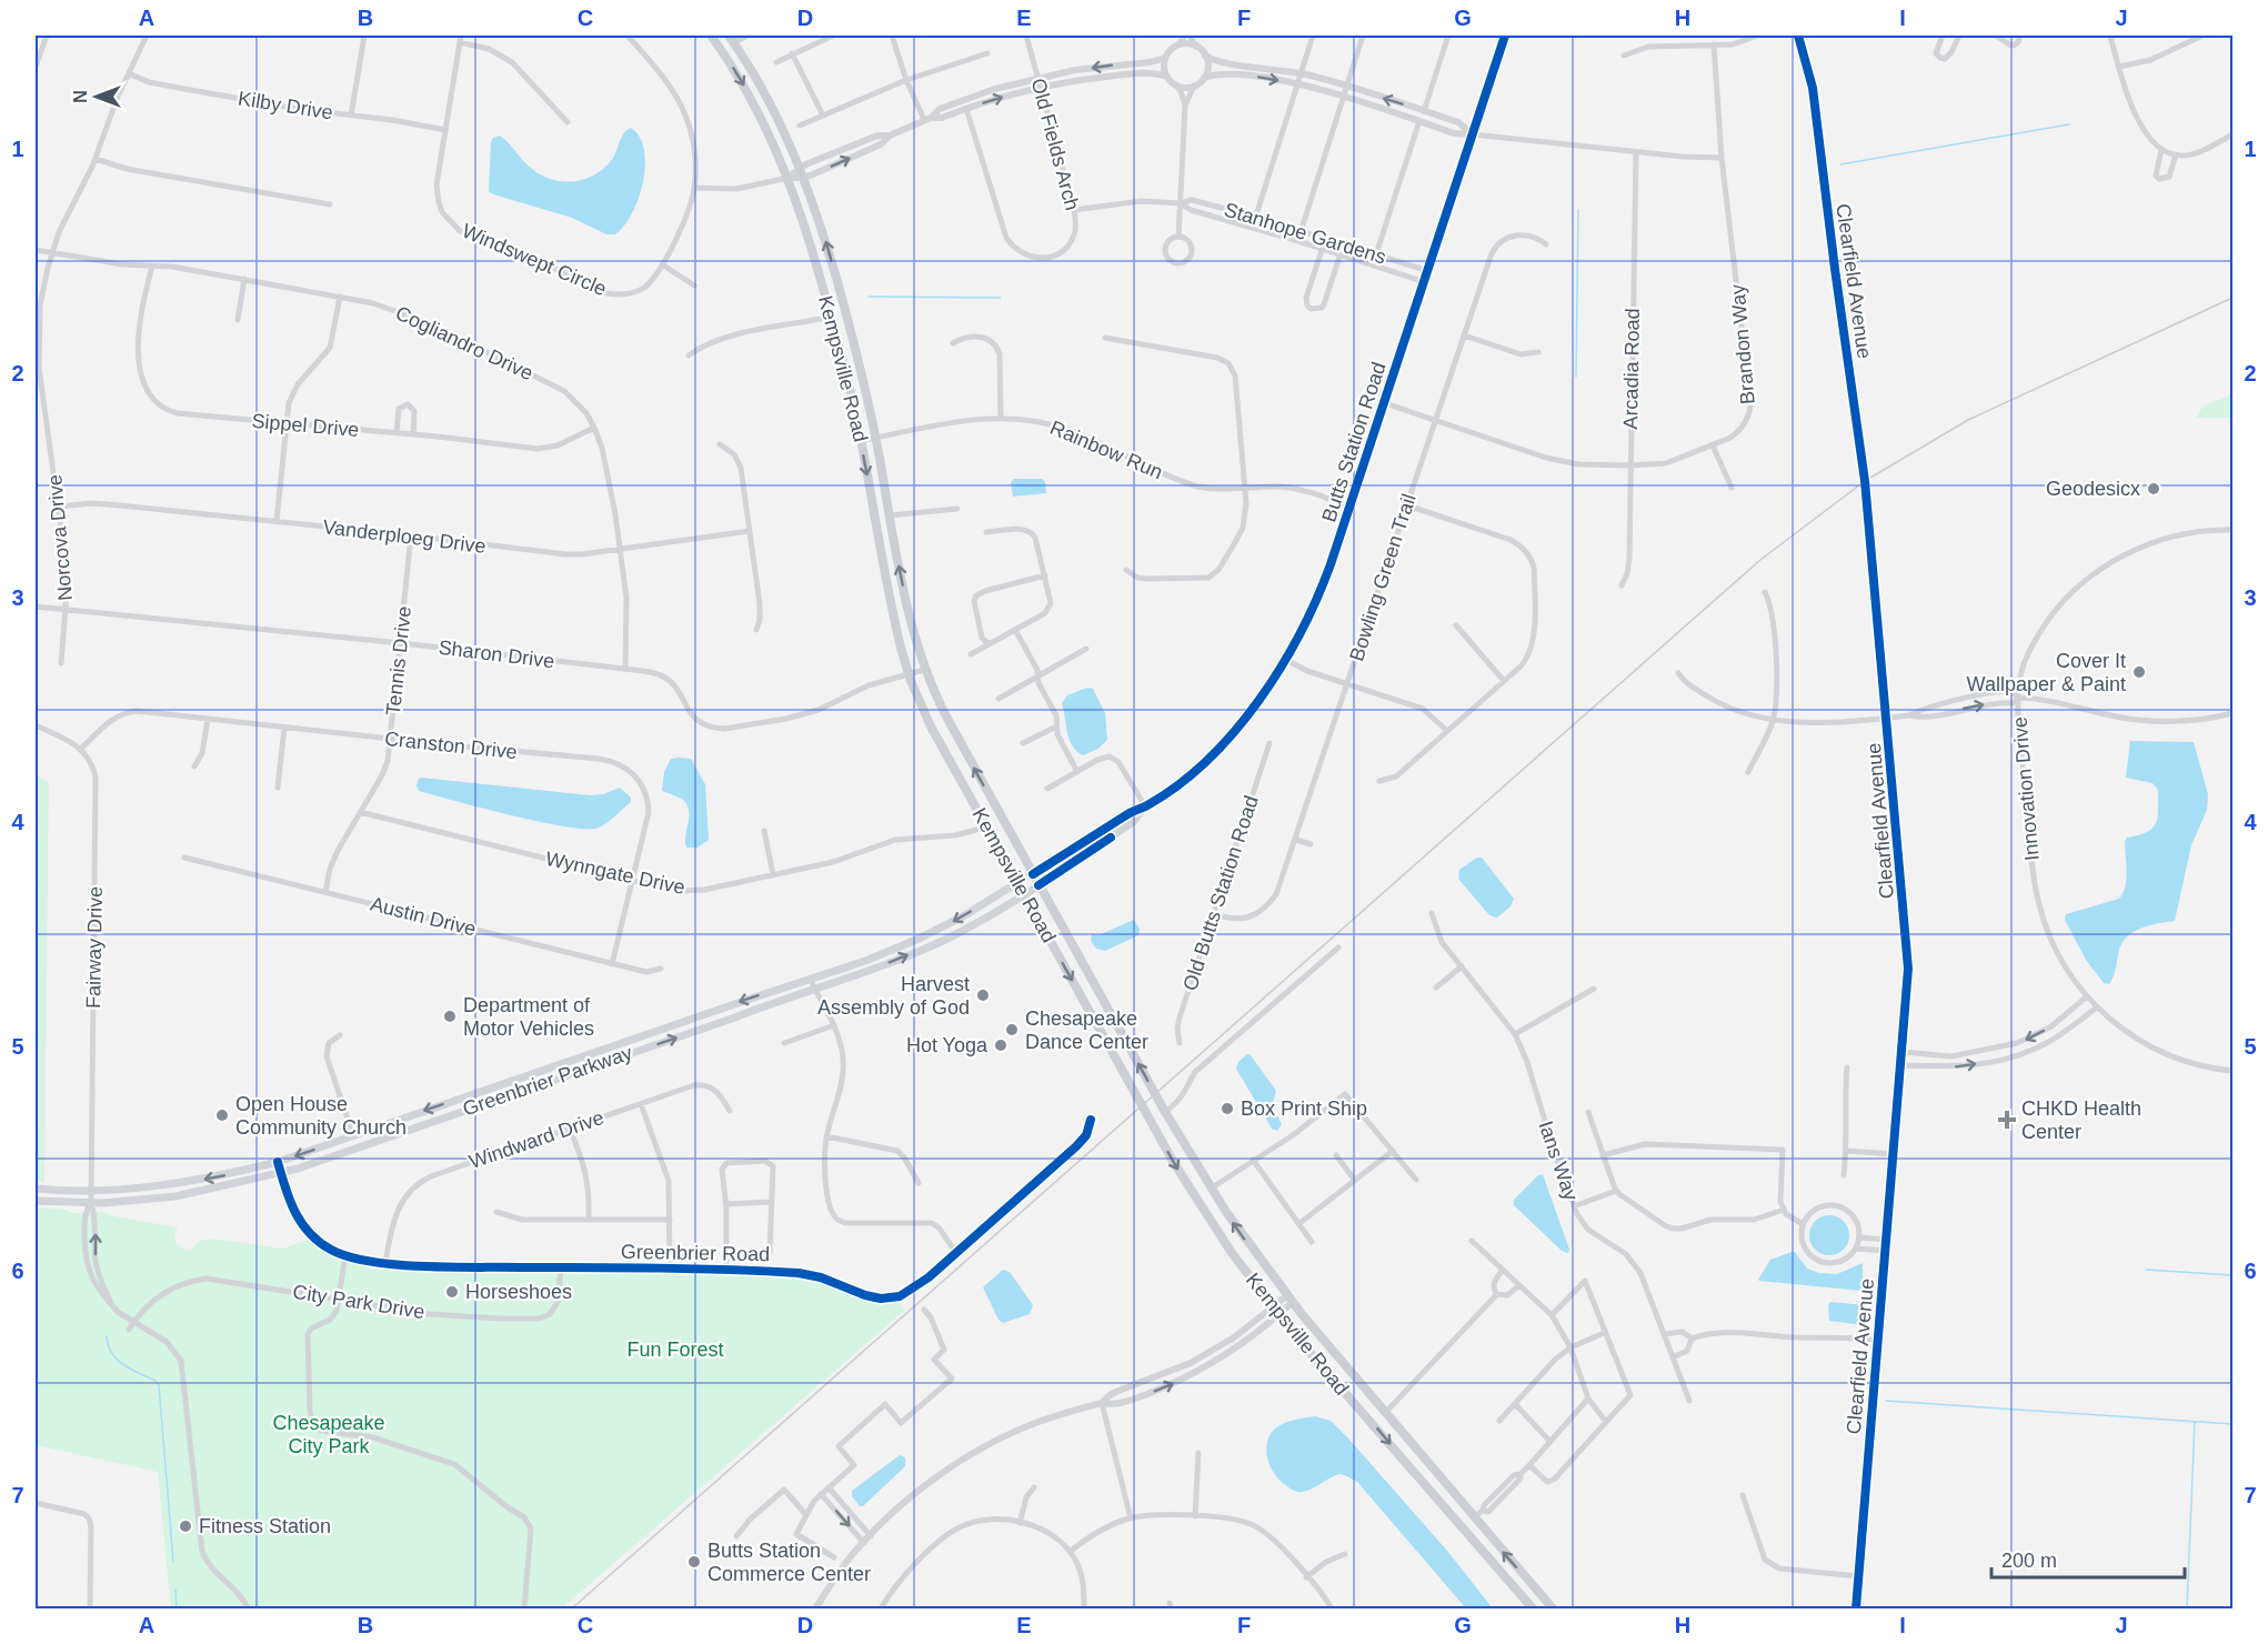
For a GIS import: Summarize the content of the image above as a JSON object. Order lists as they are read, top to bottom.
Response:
{
  "streets": {
    "main road": ["Kempsville Road", "Butts Station Road", "Greenbrier Parkway"],
    "street": [
      "Kilby Drive",
      "Old Fields Arch",
      "Stanhope Gardens",
      "Windswept Circle",
      "Clearfield Avenue",
      "Cogliandro Drive",
      "Brandon Way",
      "Arcadia Road",
      "Sippel Drive",
      "Rainbow Run",
      "Vanderploeg Drive",
      "Norcova Drive",
      "Bowling Green Trail",
      "Sharon Drive",
      "Tennis Drive",
      "Cranston Drive",
      "Innovation Drive",
      "Wynngate Drive",
      "Old Butts Station Road",
      "Austin Drive",
      "Fairway Drive",
      "Windward Drive",
      "Ians Way",
      "Greenbrier Road",
      "City Park Drive"
    ]
  },
  "crossings": [
    ["Kilby Drive", "Windswept Circle"],
    ["Kilby Drive", "Norcova Drive"],
    ["Old Fields Arch", "Stanhope Gardens"],
    ["Stanhope Gardens", "Butts Station Road"],
    ["Cogliandro Drive", "Sippel Drive"],
    ["Cogliandro Drive", "Vanderploeg Drive"],
    ["Cogliandro Drive", "Norcova Drive"],
    ["Cogliandro Drive", "Sharon Drive"],
    ["Brandon Way", "Arcadia Road"],
    ["Brandon Way", "Butts Station Road"],
    ["Brandon Way", "Bowling Green Trail"],
    ["Kempsville Road", "Butts Station Road"],
    ["Kempsville Road", "Rainbow Run"],
    ["Kempsville Road", "Sharon Drive"],
    ["Kempsville Road", "Wynngate Drive"],
    ["Kempsville Road", "Greenbrier Parkway"],
    ["Butts Station Road", "Rainbow Run"],
    ["Butts Station Road", "Greenbrier Parkway"],
    ["Vanderploeg Drive", "Norcova Drive"],
    ["Vanderploeg Drive", "Tennis Drive"],
    ["Norcova Drive", "Sharon Drive"],
    ["Bowling Green Trail", "Old Butts Station Road"],
    ["Sharon Drive", "Tennis Drive"],
    ["Tennis Drive", "Cranston Drive"],
    ["Tennis Drive", "Wynngate Drive"],
    ["Tennis Drive", "Austin Drive"],
    ["Cranston Drive", "Wynngate Drive"],
    ["Cranston Drive", "Austin Drive"],
    ["Cranston Drive", "Fairway Drive"],
    ["Fairway Drive", "Greenbrier Parkway"],
    ["Greenbrier Parkway", "Greenbrier Road"],
    ["Windward Drive", "Greenbrier Road"],
    ["Greenbrier Road", "City Park Drive"]
  ],
  "parks": ["Fun Forest", "Chesapeake City Park"],
  "places": {
    "other": [
      "Geodesicx",
      "Cover It Wallpaper & Paint",
      "Harvest Assembly of God",
      "Department of Motor Vehicles",
      "Chesapeake Dance Center",
      "Hot Yoga",
      "Box Print Ship",
      "Open House Community Church",
      "Horseshoes",
      "Fitness Station",
      "Butts Station Commerce Center"
    ],
    "health": ["CHKD Health Center"]
  },
  "scale_bar": "200 m",
  "north": "left",
  "grid": {
    "columns": [
      "A",
      "B",
      "C",
      "D",
      "E",
      "F",
      "G",
      "H",
      "I",
      "J"
    ],
    "rows": [
      "1",
      "2",
      "3",
      "4",
      "5",
      "6",
      "7"
    ]
  }
}
